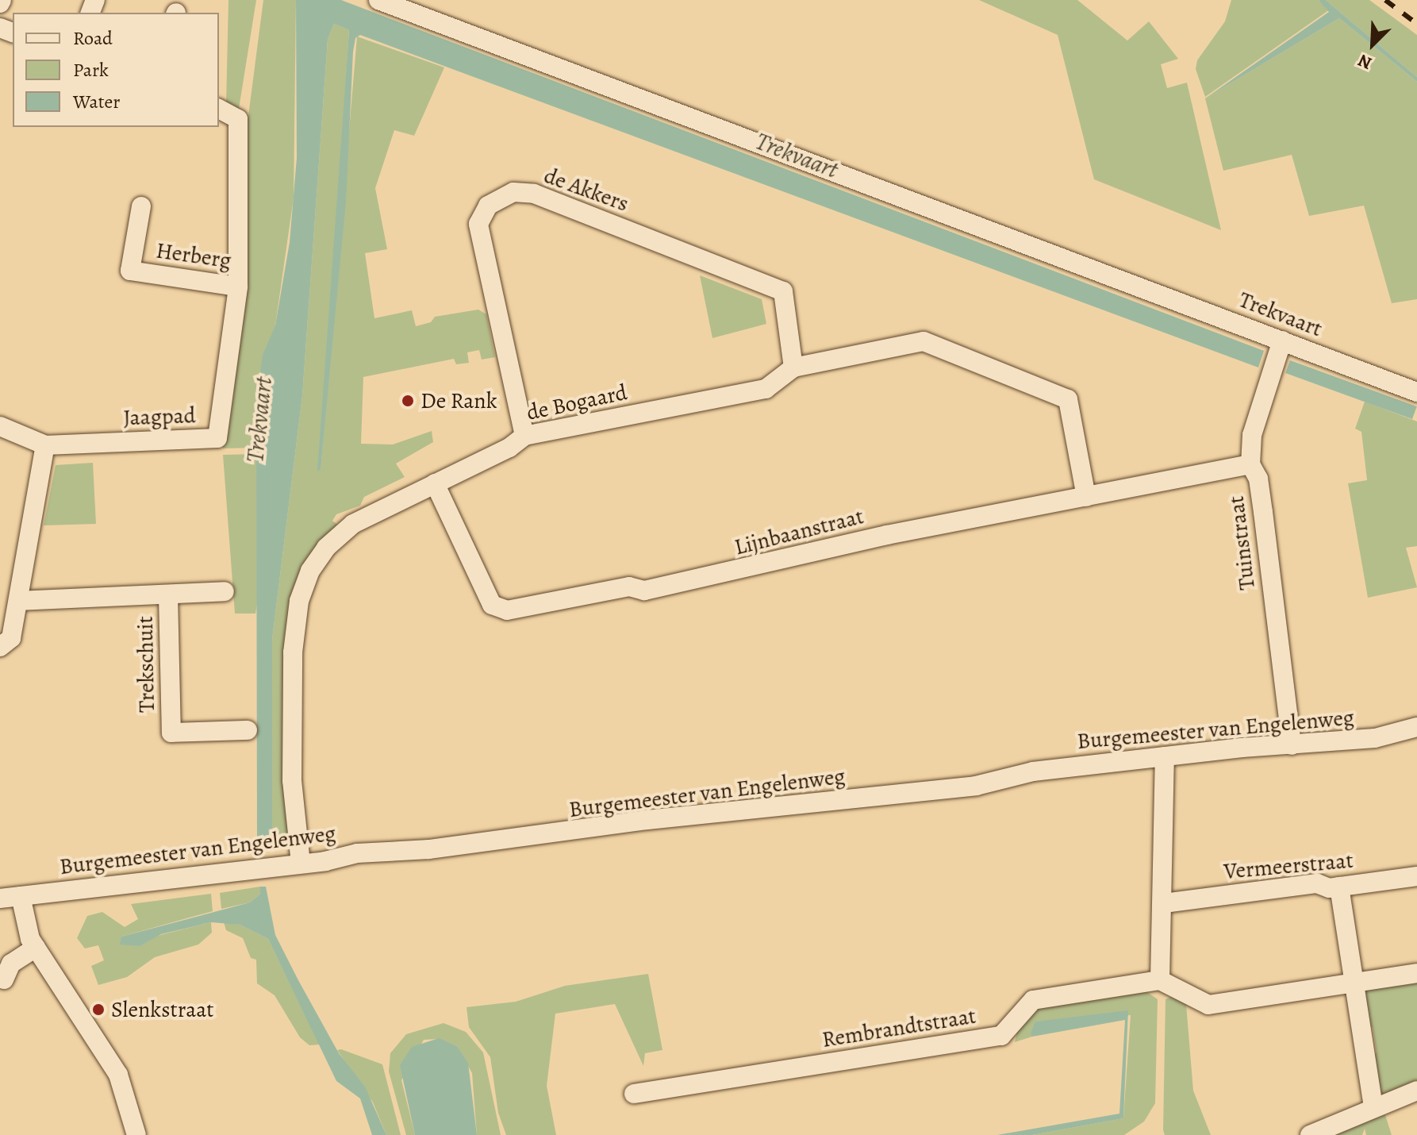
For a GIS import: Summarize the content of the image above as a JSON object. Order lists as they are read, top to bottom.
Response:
{
  "streets": {
    "street": [
      "de Akkers",
      "Herberg",
      "Trekvaart",
      "de Bogaard",
      "Jaagpad",
      "Lijnbaanstraat",
      "Tuinstraat",
      "Trekschuit",
      "Burgemeester van Engelenweg",
      "Vermeerstraat",
      "Rembrandtstraat"
    ]
  },
  "crossings": [
    ["de Akkers", "de Bogaard"],
    ["Herberg", "Jaagpad"],
    ["Trekvaart", "Tuinstraat"],
    ["de Bogaard", "Lijnbaanstraat"],
    ["de Bogaard", "Burgemeester van Engelenweg"],
    ["Lijnbaanstraat", "Tuinstraat"],
    ["Tuinstraat", "Burgemeester van Engelenweg"]
  ],
  "water": ["Trekvaart"],
  "places": ["De Rank", "Slenkstraat"],
  "legend": ["Road", "Park", "Water"],
  "north": "bottom left"
}
